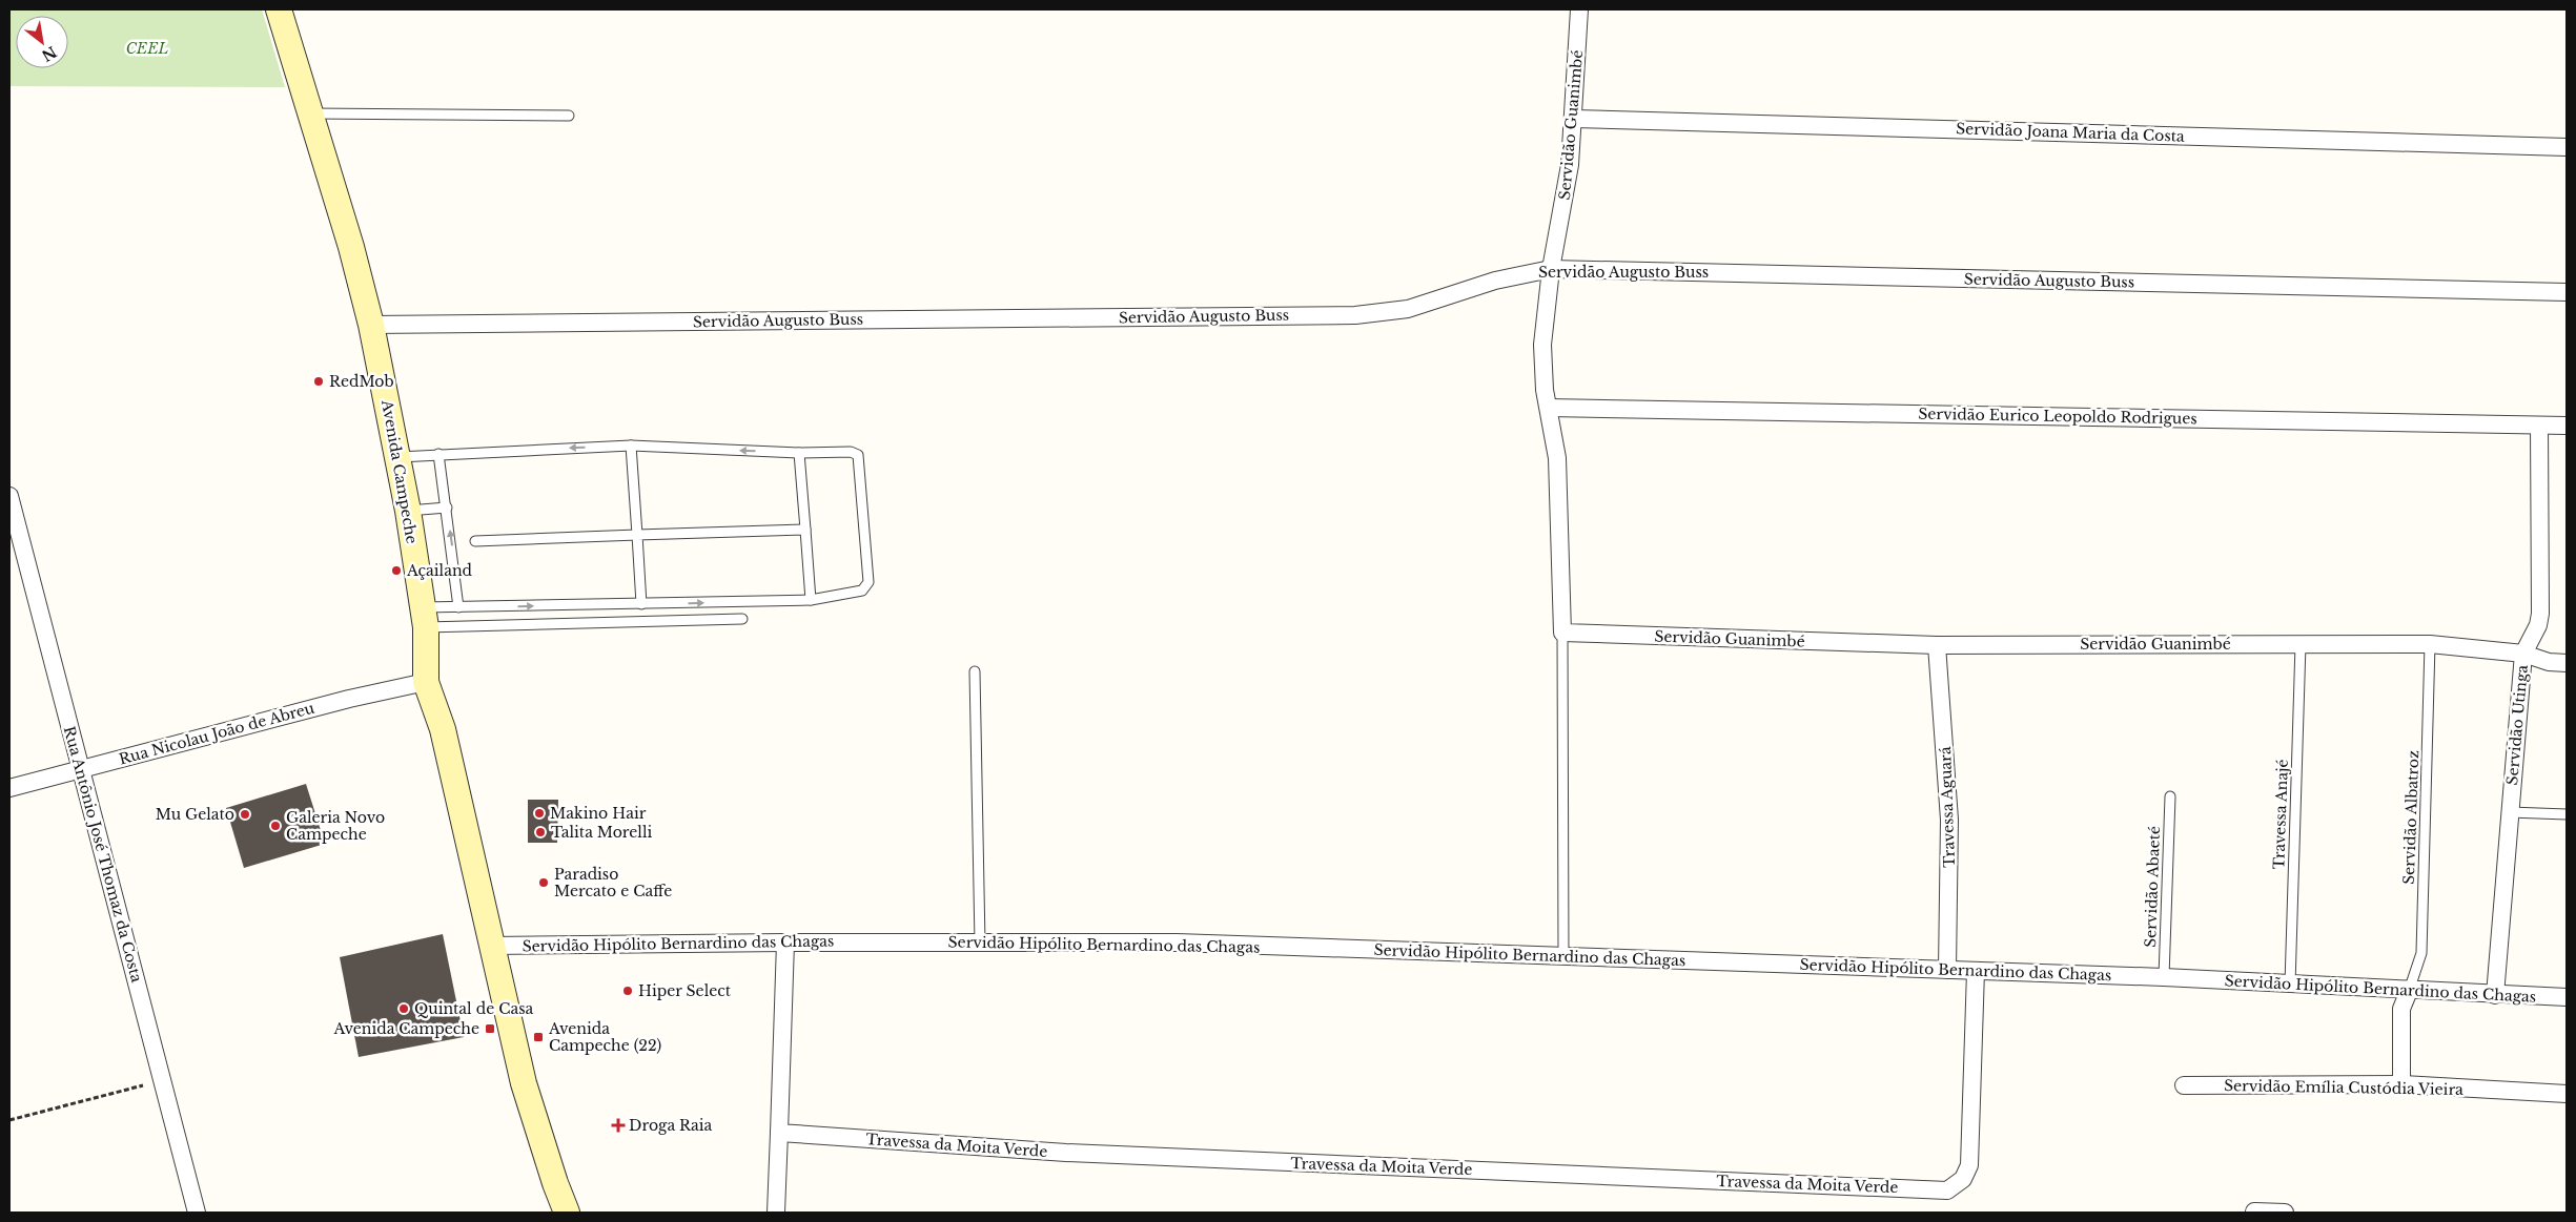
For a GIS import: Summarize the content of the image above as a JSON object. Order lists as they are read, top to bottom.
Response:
{
  "streets": {
    "main road": ["Avenida Campeche"],
    "street": [
      "Servidão Guanimbé",
      "Servidão Joana Maria da Costa",
      "Servidão Augusto Buss",
      "Servidão Eurico Leopoldo Rodrigues",
      "Servidão Utinga",
      "Rua Nicolau João de Abreu",
      "Travessa Aguará",
      "Rua Antônio José Thomaz da Costa",
      "Servidão Hipólito Bernardino das Chagas",
      "Servidão Emília Custódia Vieira",
      "Travessa da Moita Verde"
    ],
    "lane": ["Travessa Anajé", "Servidão Albatroz", "Servidão Abaeté"]
  },
  "crossings": [
    ["Servidão Guanimbé", "Servidão Joana Maria da Costa"],
    ["Servidão Guanimbé", "Servidão Augusto Buss"],
    ["Servidão Guanimbé", "Servidão Eurico Leopoldo Rodrigues"],
    ["Servidão Guanimbé", "Servidão Utinga"],
    ["Servidão Guanimbé", "Travessa Aguará"],
    ["Servidão Guanimbé", "Travessa Anajé"],
    ["Servidão Guanimbé", "Servidão Albatroz"],
    ["Servidão Augusto Buss", "Avenida Campeche"],
    ["Servidão Eurico Leopoldo Rodrigues", "Servidão Utinga"],
    ["Avenida Campeche", "Rua Nicolau João de Abreu"],
    ["Avenida Campeche", "Servidão Hipólito Bernardino das Chagas"],
    ["Servidão Utinga", "Servidão Hipólito Bernardino das Chagas"],
    ["Rua Nicolau João de Abreu", "Rua Antônio José Thomaz da Costa"],
    ["Travessa Aguará", "Servidão Hipólito Bernardino das Chagas"],
    ["Travessa Anajé", "Servidão Hipólito Bernardino das Chagas"],
    ["Servidão Albatroz", "Servidão Hipólito Bernardino das Chagas"],
    ["Servidão Abaeté", "Servidão Hipólito Bernardino das Chagas"],
    ["Servidão Hipólito Bernardino das Chagas", "Travessa da Moita Verde"]
  ],
  "parks": ["CEEL"],
  "places": {
    "other": [
      "RedMob",
      "Açailand",
      "Makino Hair",
      "Mu Gelato",
      "Galeria Novo Campeche",
      "Talita Morelli",
      "Paradiso Mercato e Caffe",
      "Hiper Select",
      "Quintal de Casa"
    ],
    "transit": ["Avenida Campeche", "Avenida Campeche (22)"],
    "health": ["Droga Raia"]
  },
  "north": "bottom right"
}
